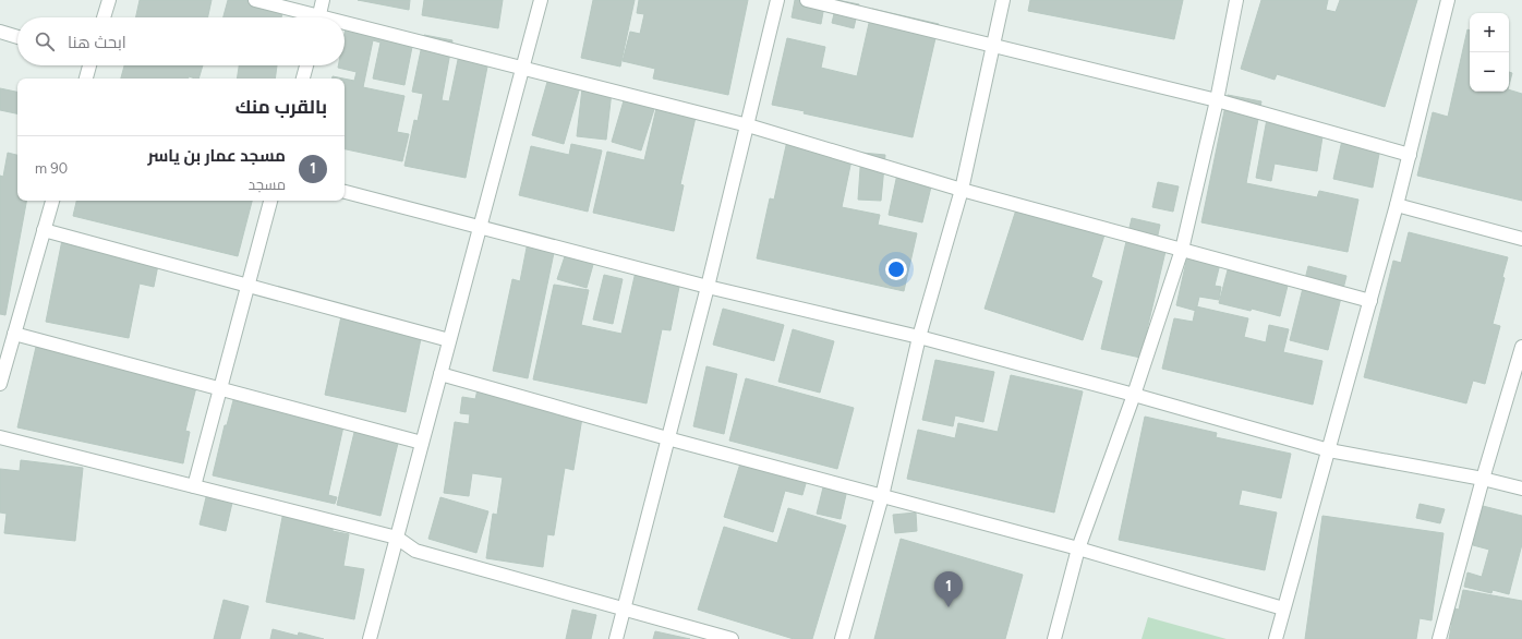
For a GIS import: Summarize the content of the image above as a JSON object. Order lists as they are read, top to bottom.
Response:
{
  "page": {
    "map_buttons": ["+", "−"],
    "search": "ابحث هنا",
    "heading": "بالقرب منك",
    "list": [
      {
        "mark": "1",
        "name": "مسجد عمار بن ياسر",
        "note": "مسجد",
        "value": "90 m"
      }
    ],
    "pins": "1"
  }
}
